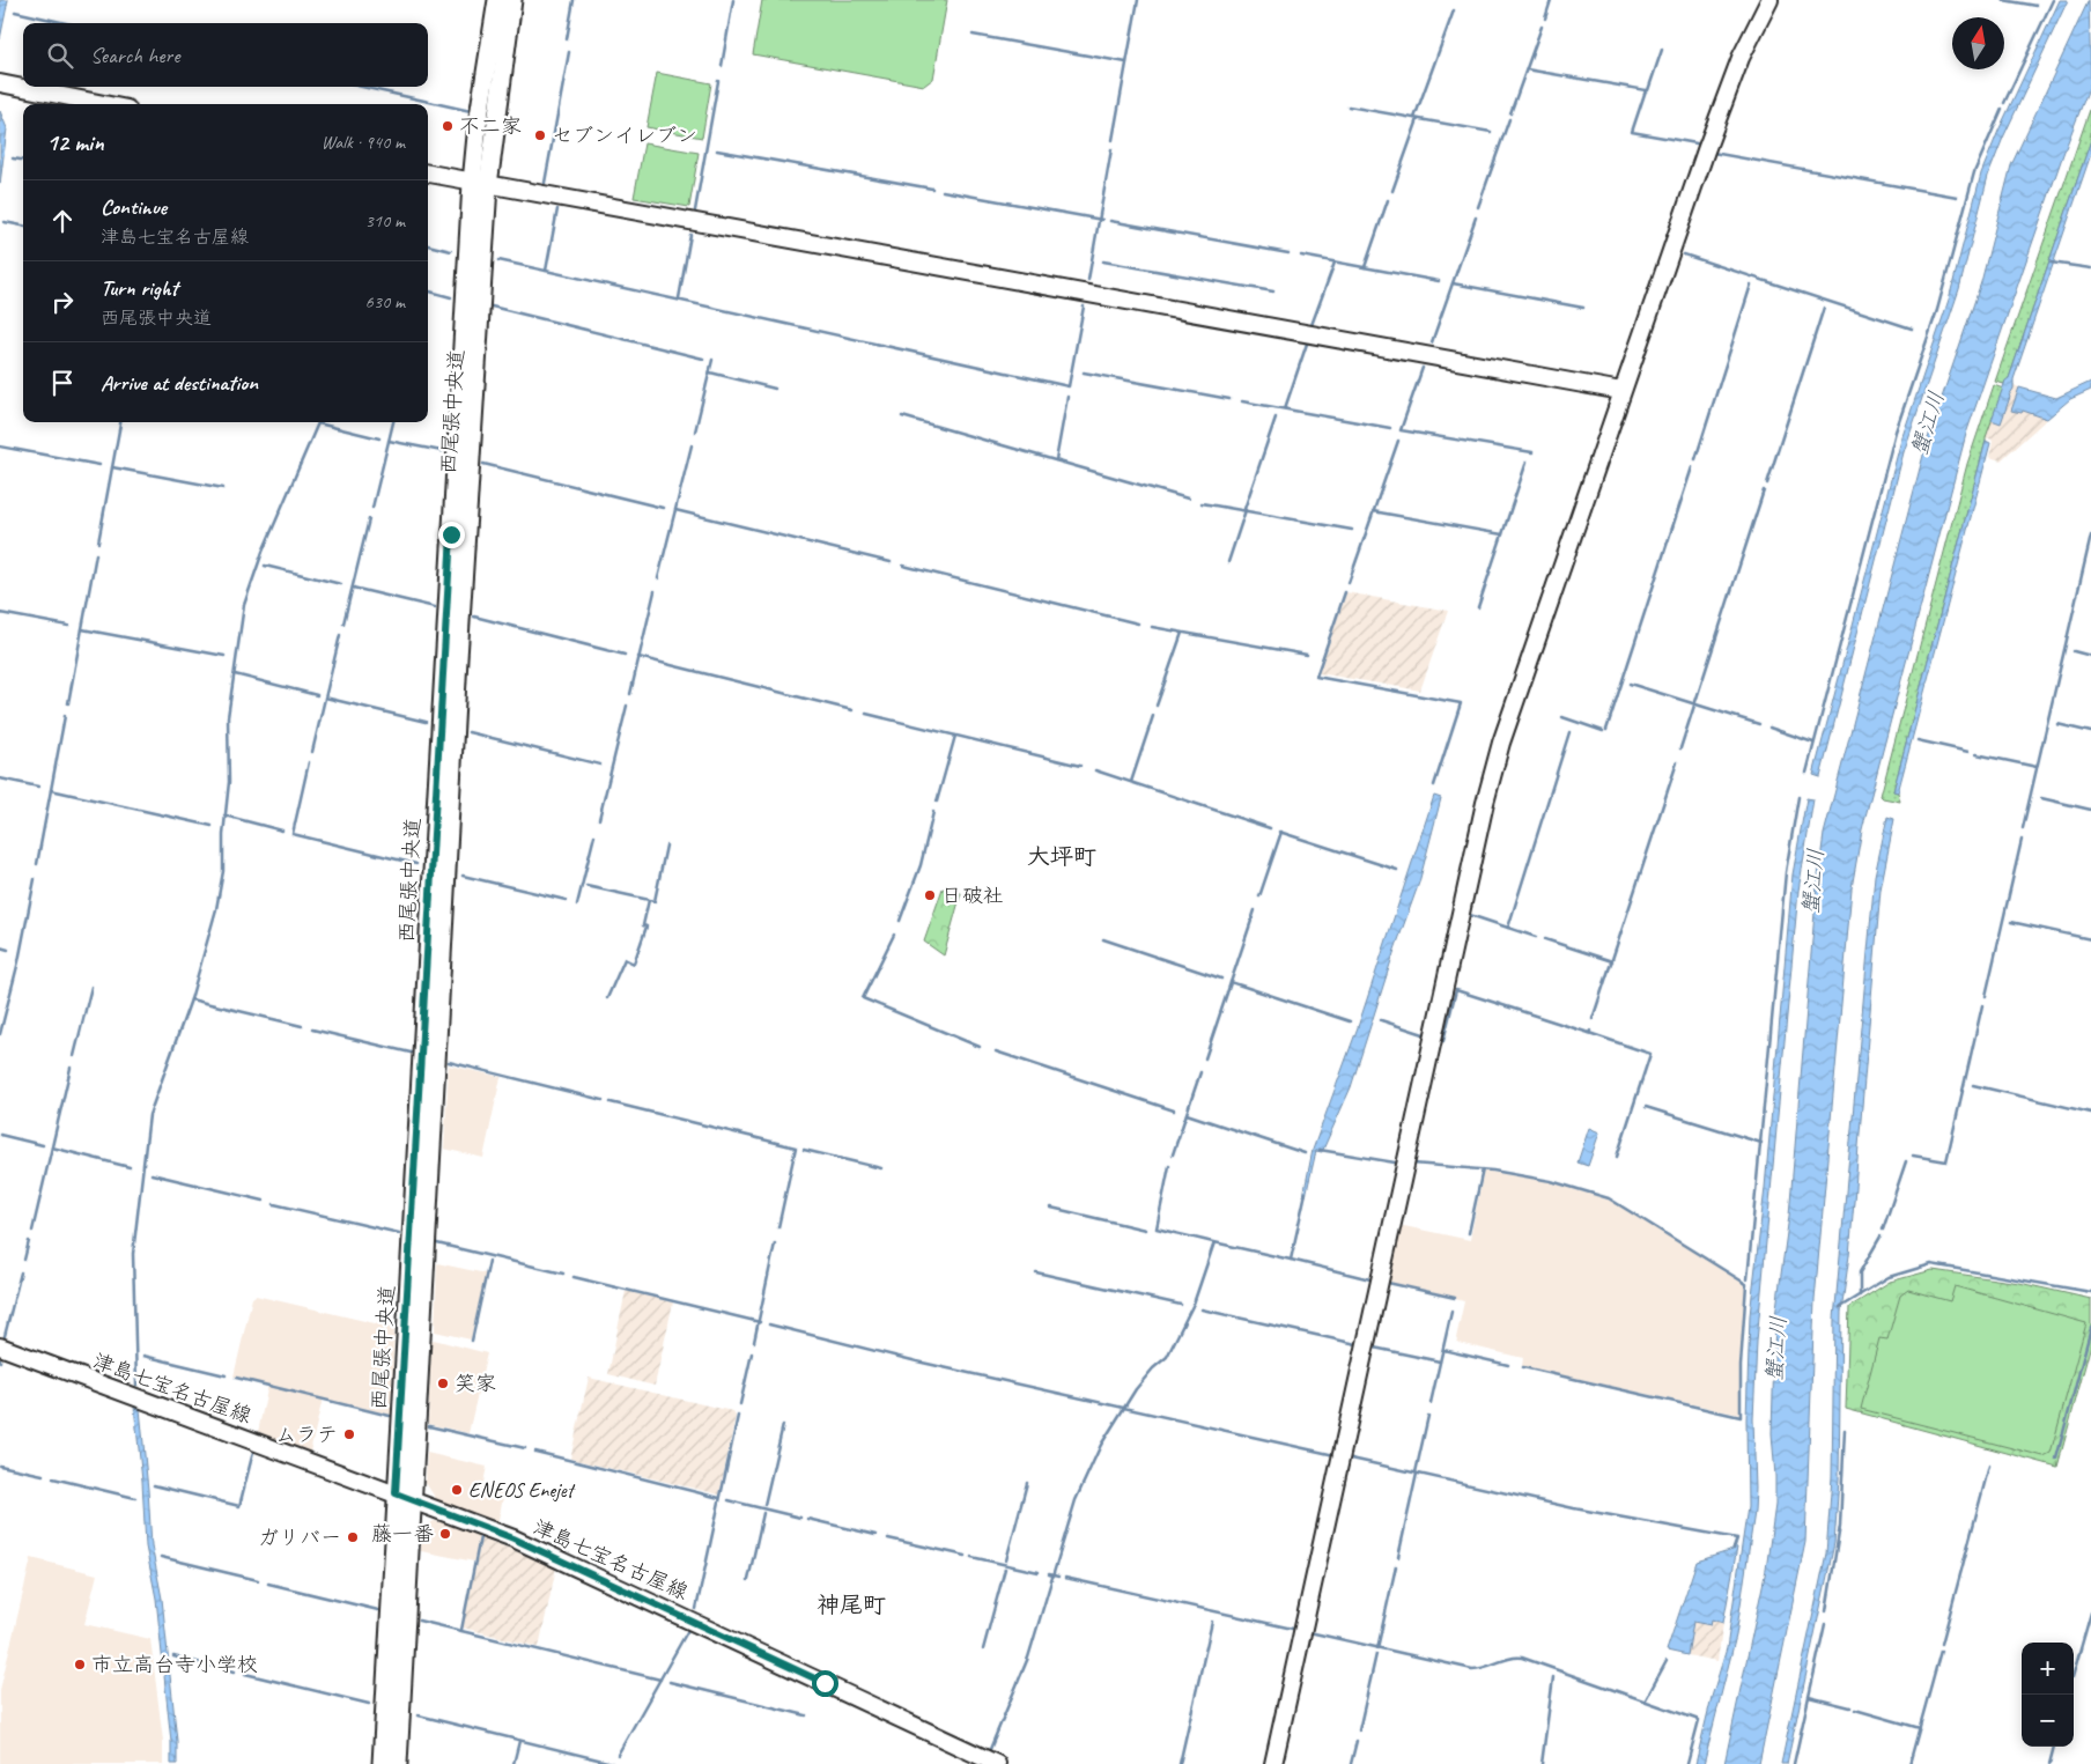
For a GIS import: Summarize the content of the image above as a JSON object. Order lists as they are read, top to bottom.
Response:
{
  "streets": {
    "main road": ["西尾張中央道"],
    "street": ["津島七宝名古屋線"]
  },
  "crossings": [
    ["西尾張中央道", "津島七宝名古屋線"]
  ],
  "districts": ["大坪町", "神尾町"],
  "water": ["蟹江川"],
  "places": [
    "不二家",
    "セブンイレブン",
    "日破社",
    "笑家",
    "ムラテ",
    "ENEOS Enejet",
    "藤一番",
    "ガリバー",
    "市立高台寺小学校"
  ],
  "north": "top",
  "page": {
    "search": "Search here",
    "heading": ["12 min", "Walk · 940 m"],
    "list": [
      ["Continue", "津島七宝名古屋線", "310 m"],
      ["Turn right", "西尾張中央道", "630 m"],
      "Arrive at destination"
    ],
    "map_buttons": ["+", "−"]
  }
}
